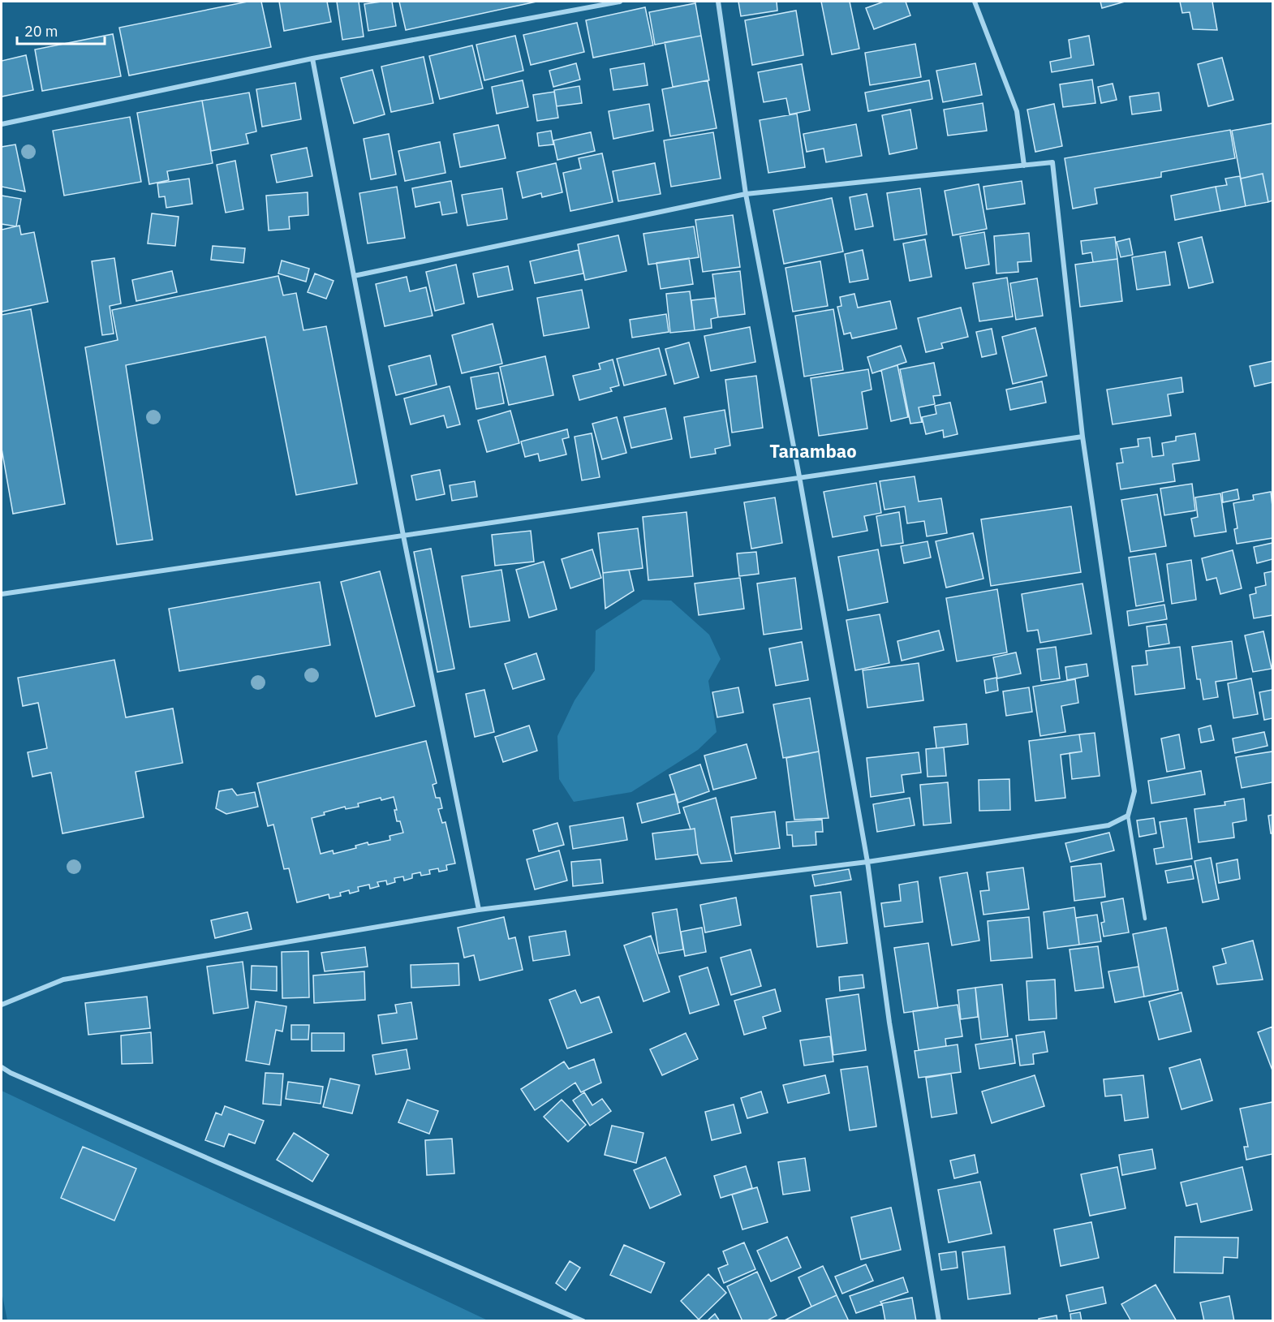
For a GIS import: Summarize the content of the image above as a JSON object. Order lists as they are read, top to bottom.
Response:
{
  "districts": ["Tanambao"],
  "scale_bar": "20 m"
}
